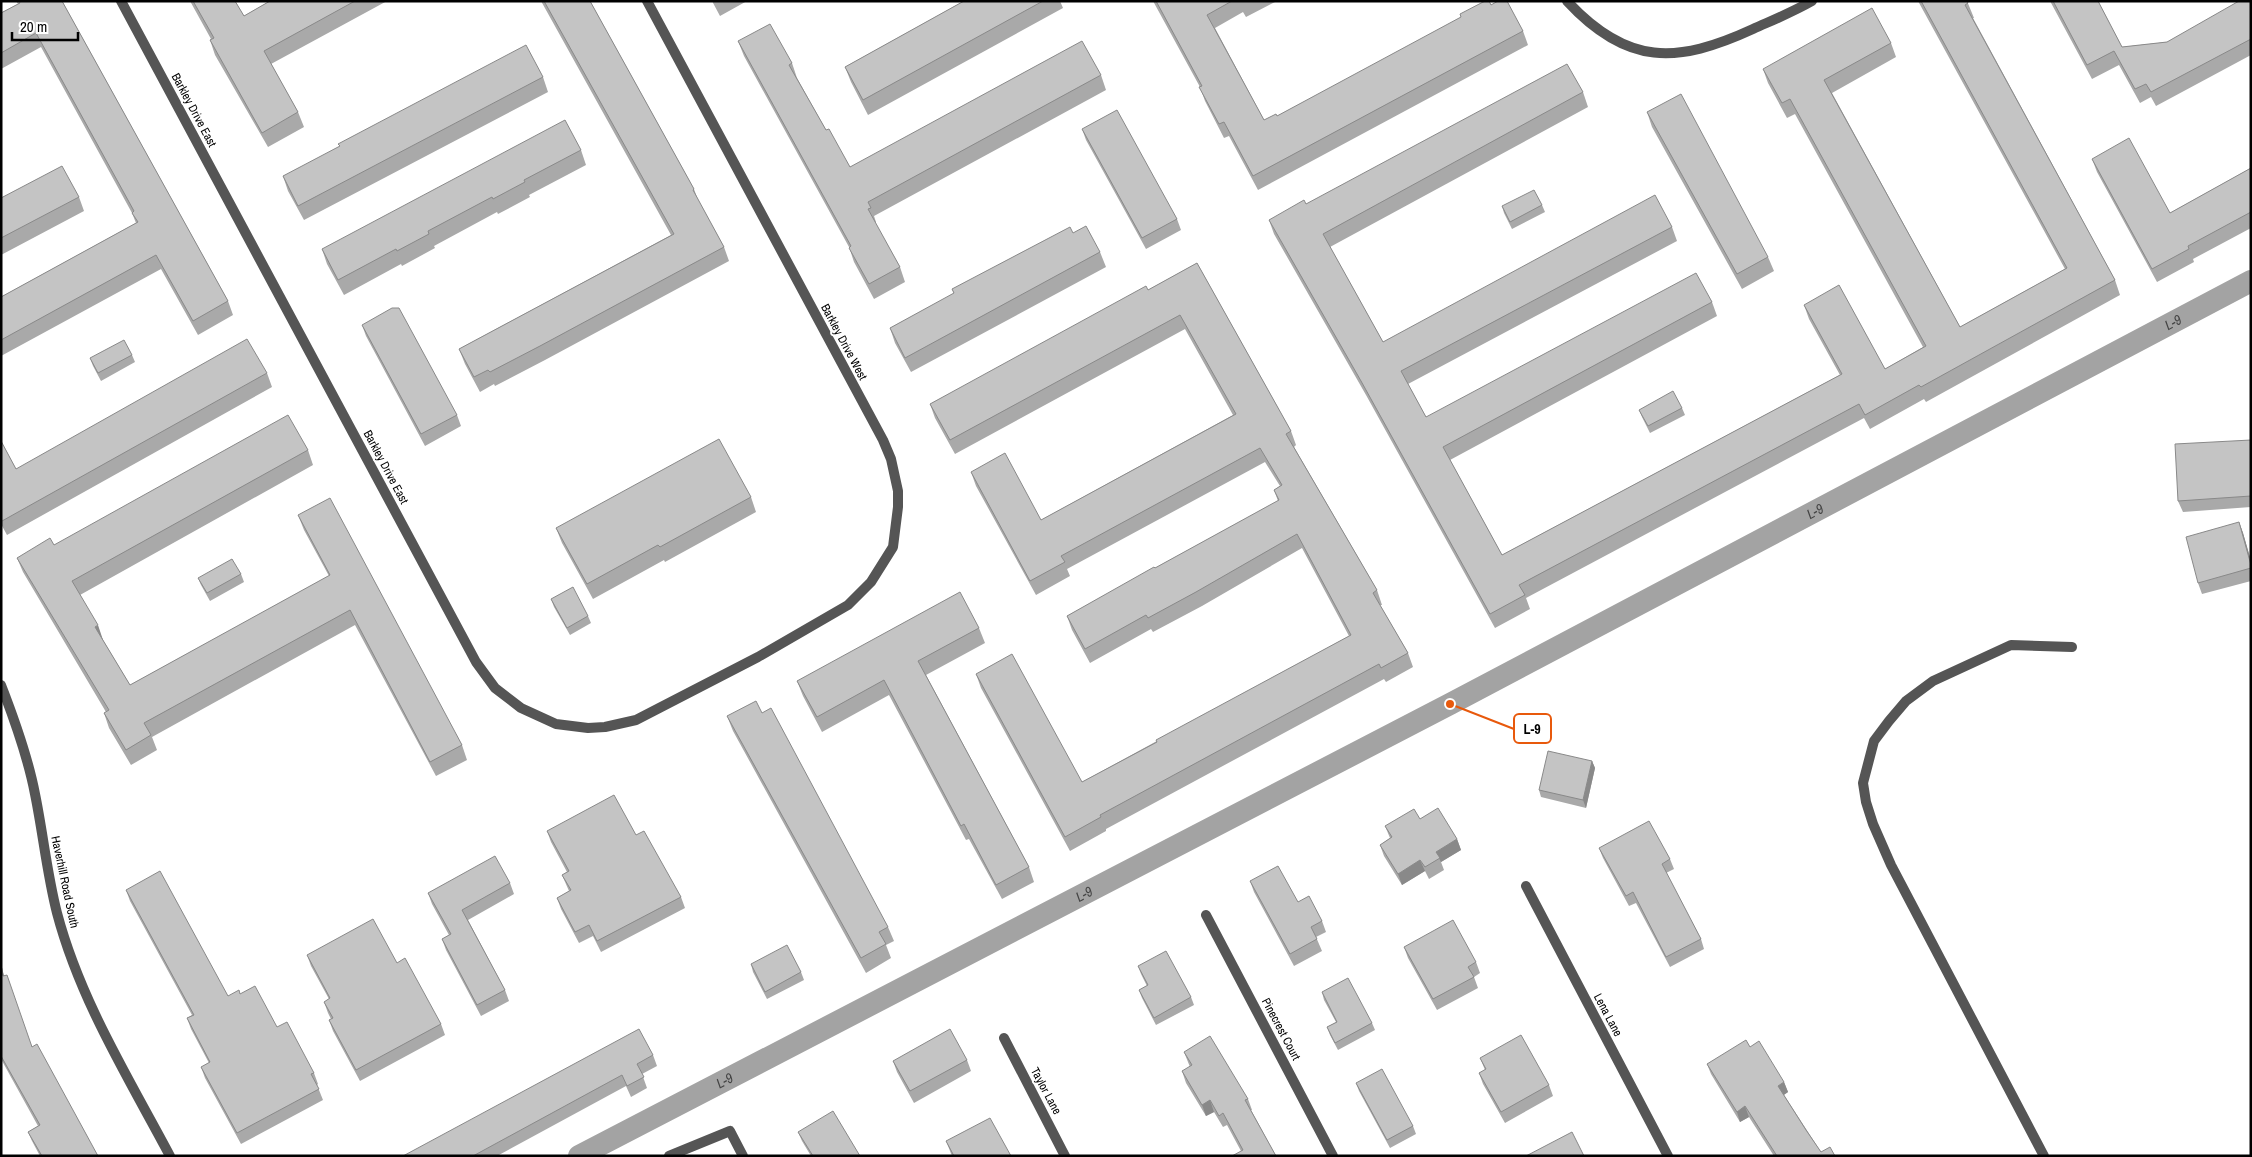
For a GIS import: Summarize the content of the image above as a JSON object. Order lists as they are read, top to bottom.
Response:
{
  "streets": {
    "street": [
      "Barkley Drive East",
      "Barkley Drive West",
      "Haverhill Road South",
      "Lena Lane",
      "Pinecrest Court",
      "Taylor Lane"
    ]
  },
  "crossings": [
    ["Barkley Drive East", "Barkley Drive West"]
  ],
  "water": ["L-9"],
  "places": ["L-9"],
  "scale_bar": "20 m"
}
